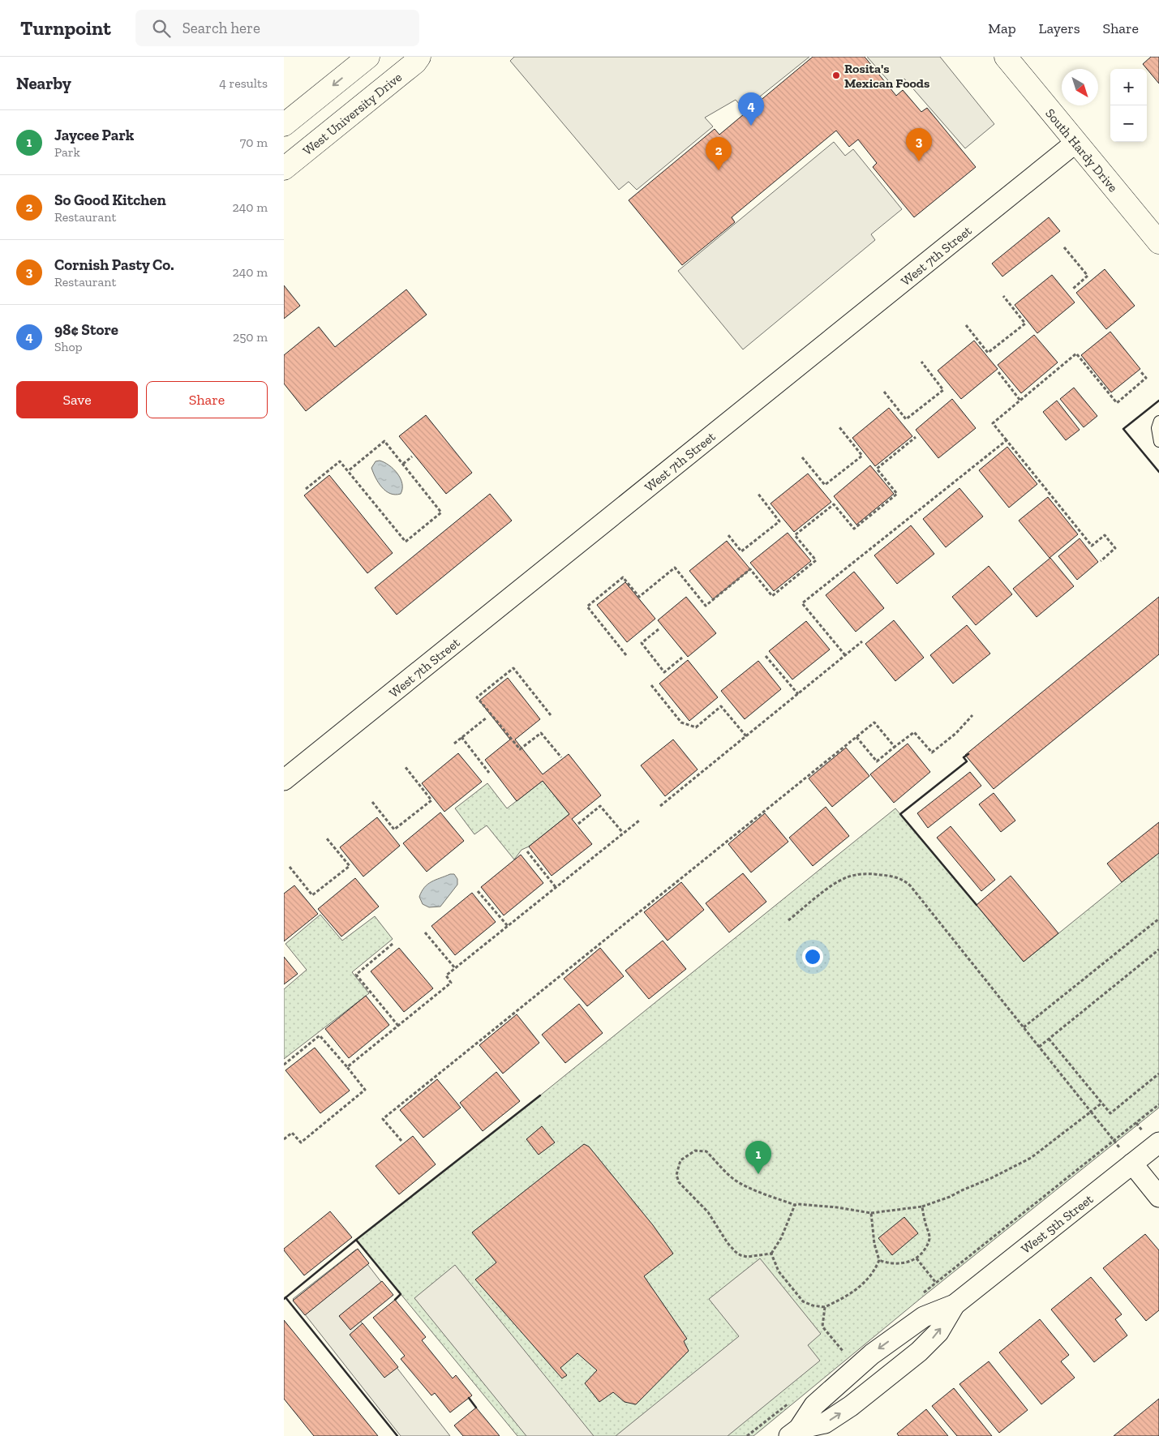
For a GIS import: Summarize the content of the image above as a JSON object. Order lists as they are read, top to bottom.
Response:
{
  "streets": {
    "main road": ["West University Drive", "South Hardy Drive"],
    "street": ["West 7th Street", "West 5th Street"]
  },
  "crossings": [
    ["South Hardy Drive", "West 7th Street"]
  ],
  "places": ["Rosita's Mexican Foods"],
  "north": "bottom right",
  "page": {
    "header": "Turnpoint",
    "search": "Search here",
    "nav": ["Map", "Layers", "Share"],
    "heading": ["Nearby", "4 results"],
    "map_buttons": ["+", "−"],
    "pins": [
      "4",
      "3",
      "2",
      "1"
    ],
    "list": [
      {
        "mark": "1",
        "name": "Jaycee Park",
        "note": "Park",
        "value": "70 m"
      },
      {
        "mark": "2",
        "name": "So Good Kitchen",
        "note": "Restaurant",
        "value": "240 m"
      },
      {
        "mark": "3",
        "name": "Cornish Pasty Co.",
        "note": "Restaurant",
        "value": "240 m"
      },
      {
        "mark": "4",
        "name": "98¢ Store",
        "note": "Shop",
        "value": "250 m"
      }
    ],
    "buttons": ["Save", "Share"]
  }
}
